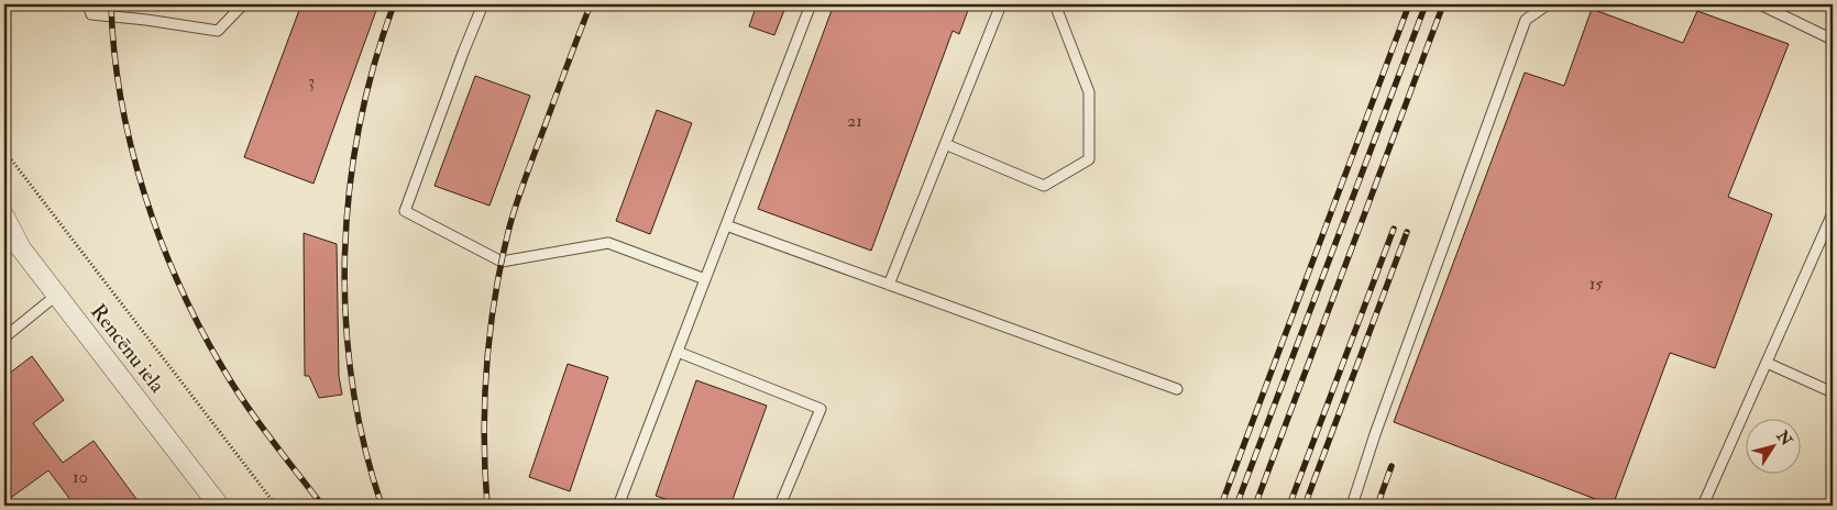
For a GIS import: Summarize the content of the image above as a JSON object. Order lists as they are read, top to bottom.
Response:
{
  "streets": {
    "street": ["Rencēnu iela"]
  },
  "house_numbers": [
    "3",
    "21",
    "15",
    "10"
  ],
  "north": "top right"
}
